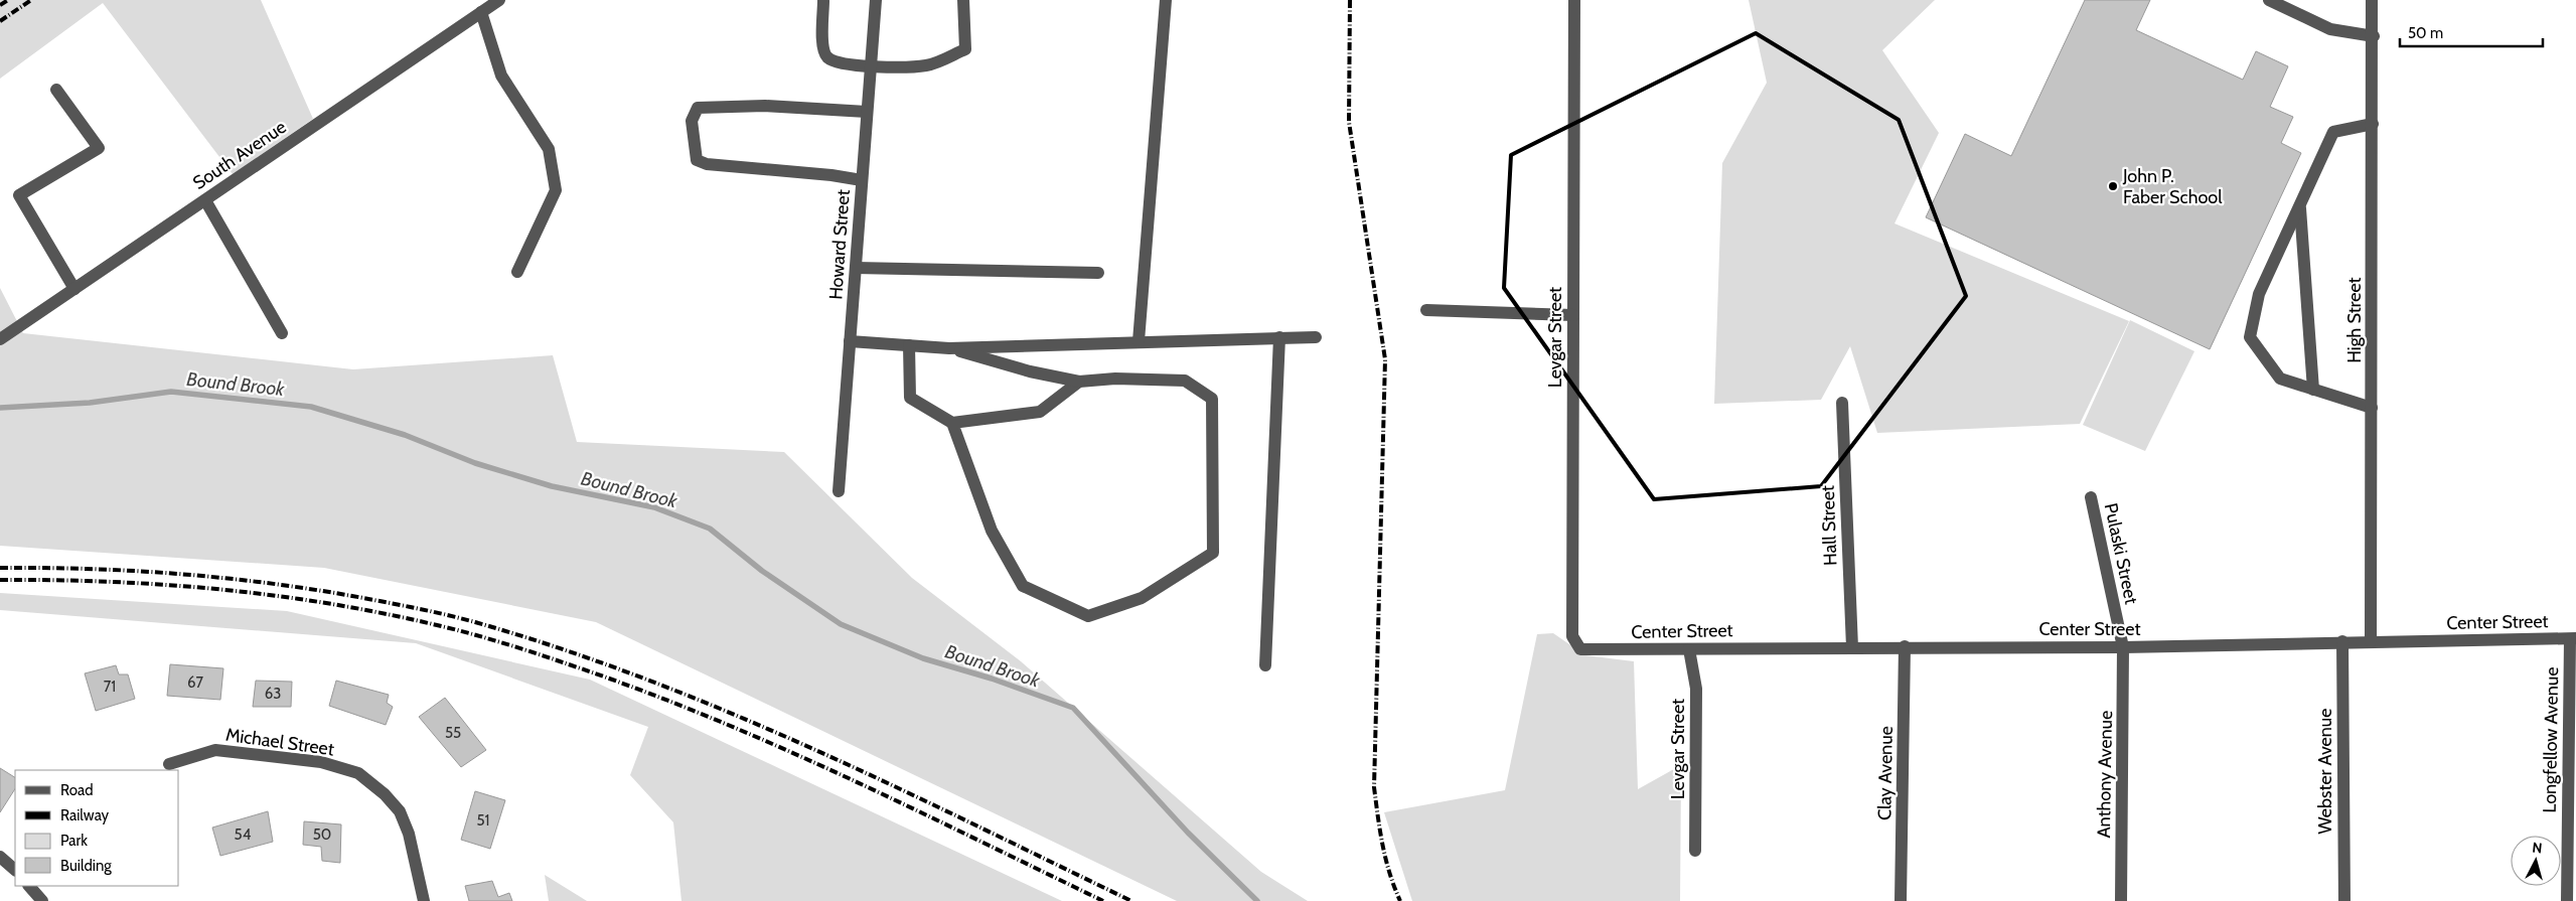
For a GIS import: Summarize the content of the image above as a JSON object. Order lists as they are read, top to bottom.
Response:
{
  "streets": {
    "street": [
      "South Avenue",
      "Howard Street",
      "High Street",
      "Levgar Street",
      "Hall Street",
      "Pulaski Street",
      "Center Street",
      "Longfellow Avenue",
      "Michael Street",
      "Webster Avenue",
      "Clay Avenue",
      "Anthony Avenue"
    ]
  },
  "crossings": [
    ["High Street", "Center Street"],
    ["Levgar Street", "Center Street"],
    ["Hall Street", "Center Street"],
    ["Pulaski Street", "Center Street"],
    ["Pulaski Street", "Anthony Avenue"],
    ["Center Street", "Longfellow Avenue"],
    ["Center Street", "Webster Avenue"],
    ["Center Street", "Clay Avenue"],
    ["Center Street", "Anthony Avenue"]
  ],
  "water": ["Bound Brook"],
  "places": ["John P. Faber School"],
  "house_numbers": [
    "67",
    "71",
    "63",
    "55",
    "51",
    "54",
    "50"
  ],
  "legend": [
    "Road",
    "Railway",
    "Park",
    "Building"
  ],
  "scale_bar": "50 m",
  "north": "top"
}
